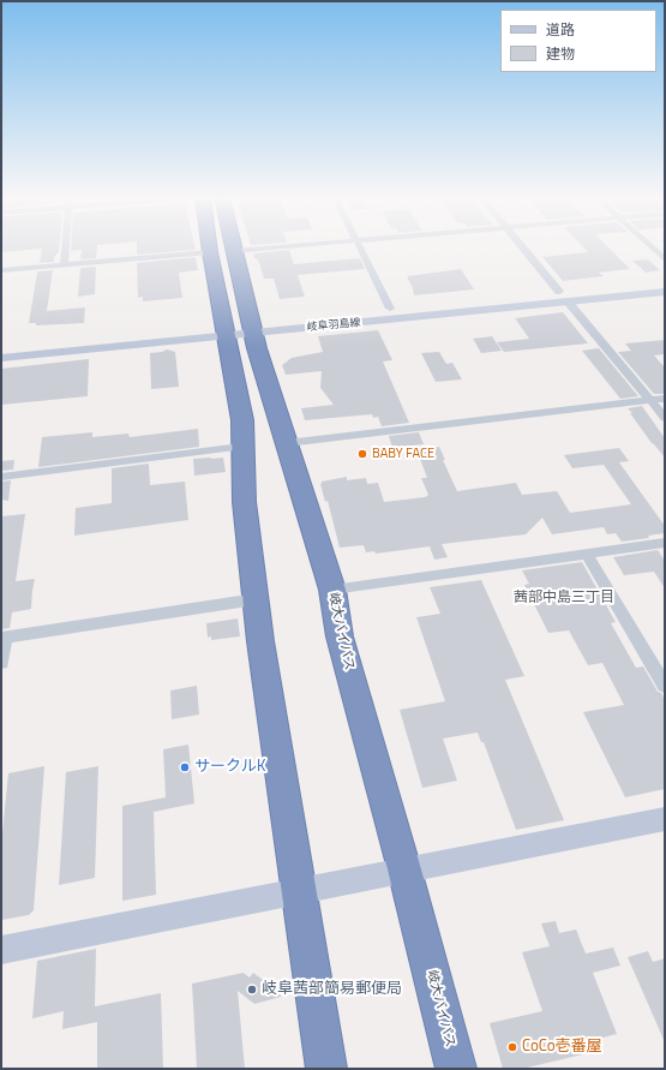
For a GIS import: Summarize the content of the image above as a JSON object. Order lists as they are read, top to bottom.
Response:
{
  "streets": {
    "highway": ["岐大バイパス"],
    "main road": ["岐阜羽島線"]
  },
  "crossings": [
    ["岐阜羽島線", "岐大バイパス"]
  ],
  "districts": ["茜部中島三丁目"],
  "places": [
    "BABY FACE",
    "サークルK",
    "岐阜茜部簡易郵便局",
    "CoCo壱番屋"
  ],
  "legend": ["道路", "建物"]
}
